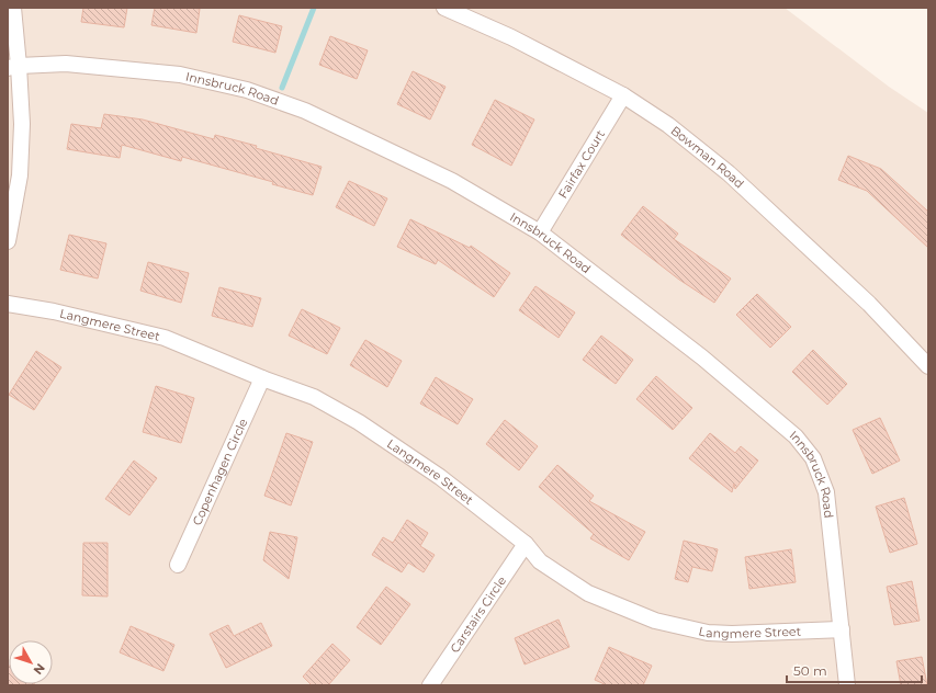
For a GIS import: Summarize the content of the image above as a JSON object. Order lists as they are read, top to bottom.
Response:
{
  "streets": {
    "street": [
      "Innsbruck Road",
      "Bowman Road",
      "Fairfax Court",
      "Langmere Street",
      "Copenhagen Circle",
      "Carstairs Circle"
    ]
  },
  "crossings": [
    ["Innsbruck Road", "Fairfax Court"],
    ["Innsbruck Road", "Langmere Street"],
    ["Bowman Road", "Fairfax Court"],
    ["Langmere Street", "Copenhagen Circle"],
    ["Langmere Street", "Carstairs Circle"]
  ],
  "scale_bar": "50 m",
  "north": "bottom right"
}
